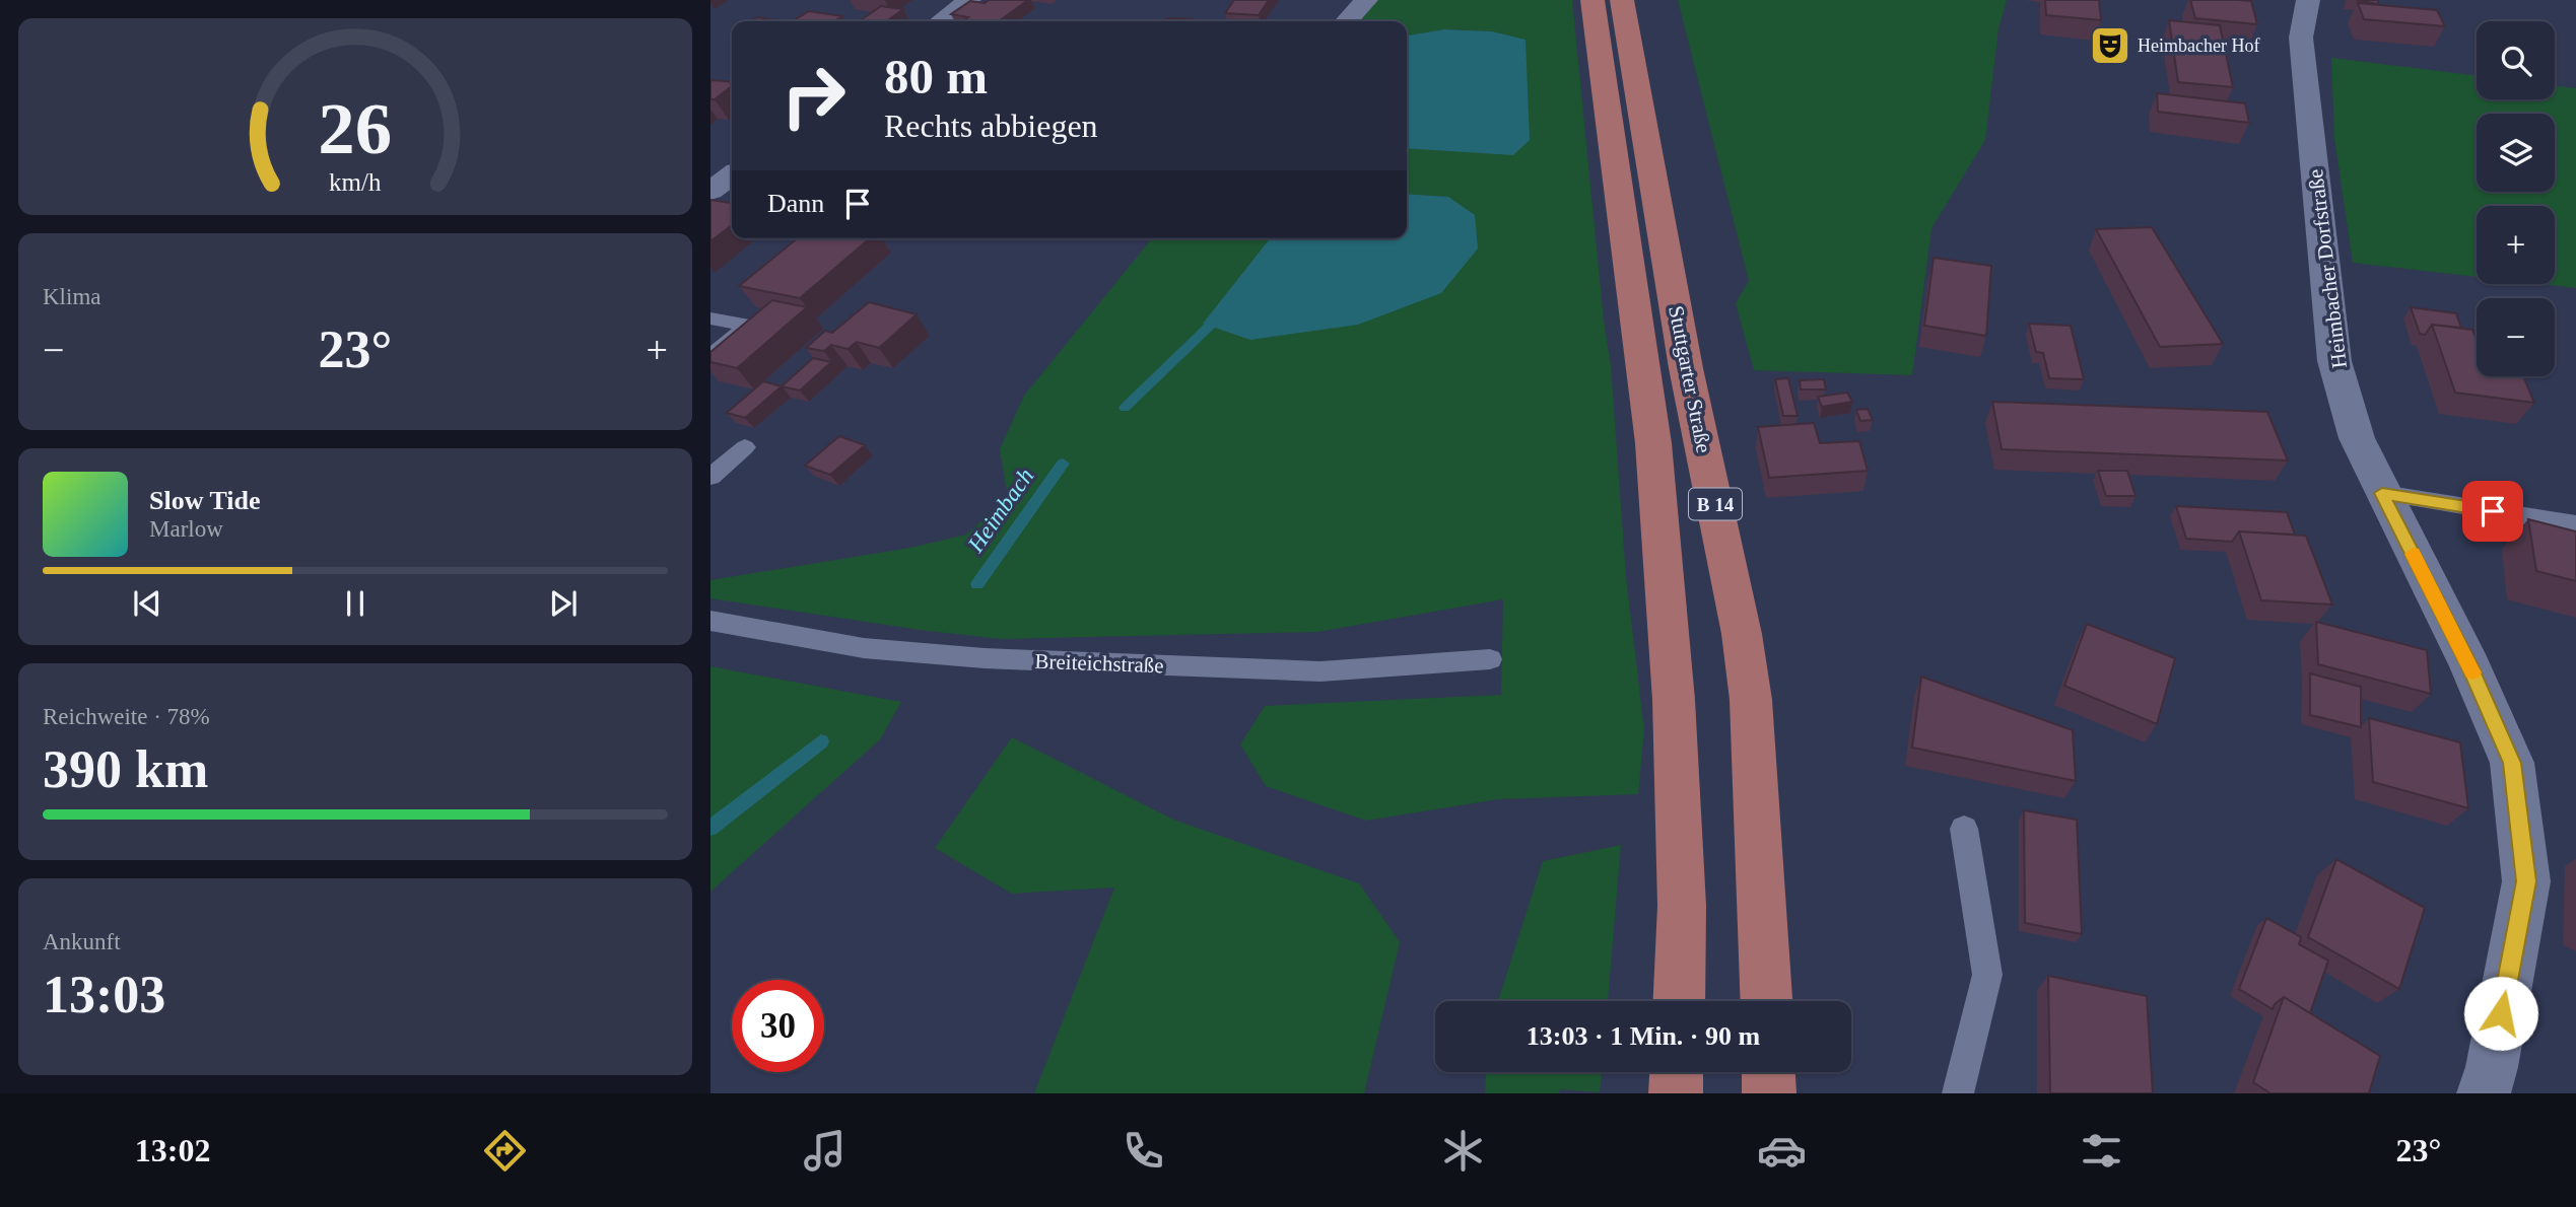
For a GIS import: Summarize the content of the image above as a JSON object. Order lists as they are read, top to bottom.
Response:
{
  "streets": {
    "main road": ["Stuttgarter Straße", "B 14"],
    "street": ["Heimbacher Dorfstraße"],
    "lane": ["Breiteichstraße"]
  },
  "water": ["Heimbach"],
  "places": {
    "theatre": ["Heimbacher Hof"]
  },
  "page": {
    "map_buttons": ["+", "−"],
    "turn": ["80 m", "Rechts abbiegen"],
    "then": "Dann",
    "tile": [
      "Klima",
      ["Reichweite · 78%", "390 km"],
      ["Ankunft", "13:03"]
    ],
    "heat": ["−", "23°", "+"],
    "song": ["Slow Tide", "Marlow"],
    "limit": "30",
    "trip": "13:03 · 1 Min. · 90 m",
    "tabs": ["13:02", "23°"],
    "gauge": ["26", "km/h"]
  }
}
